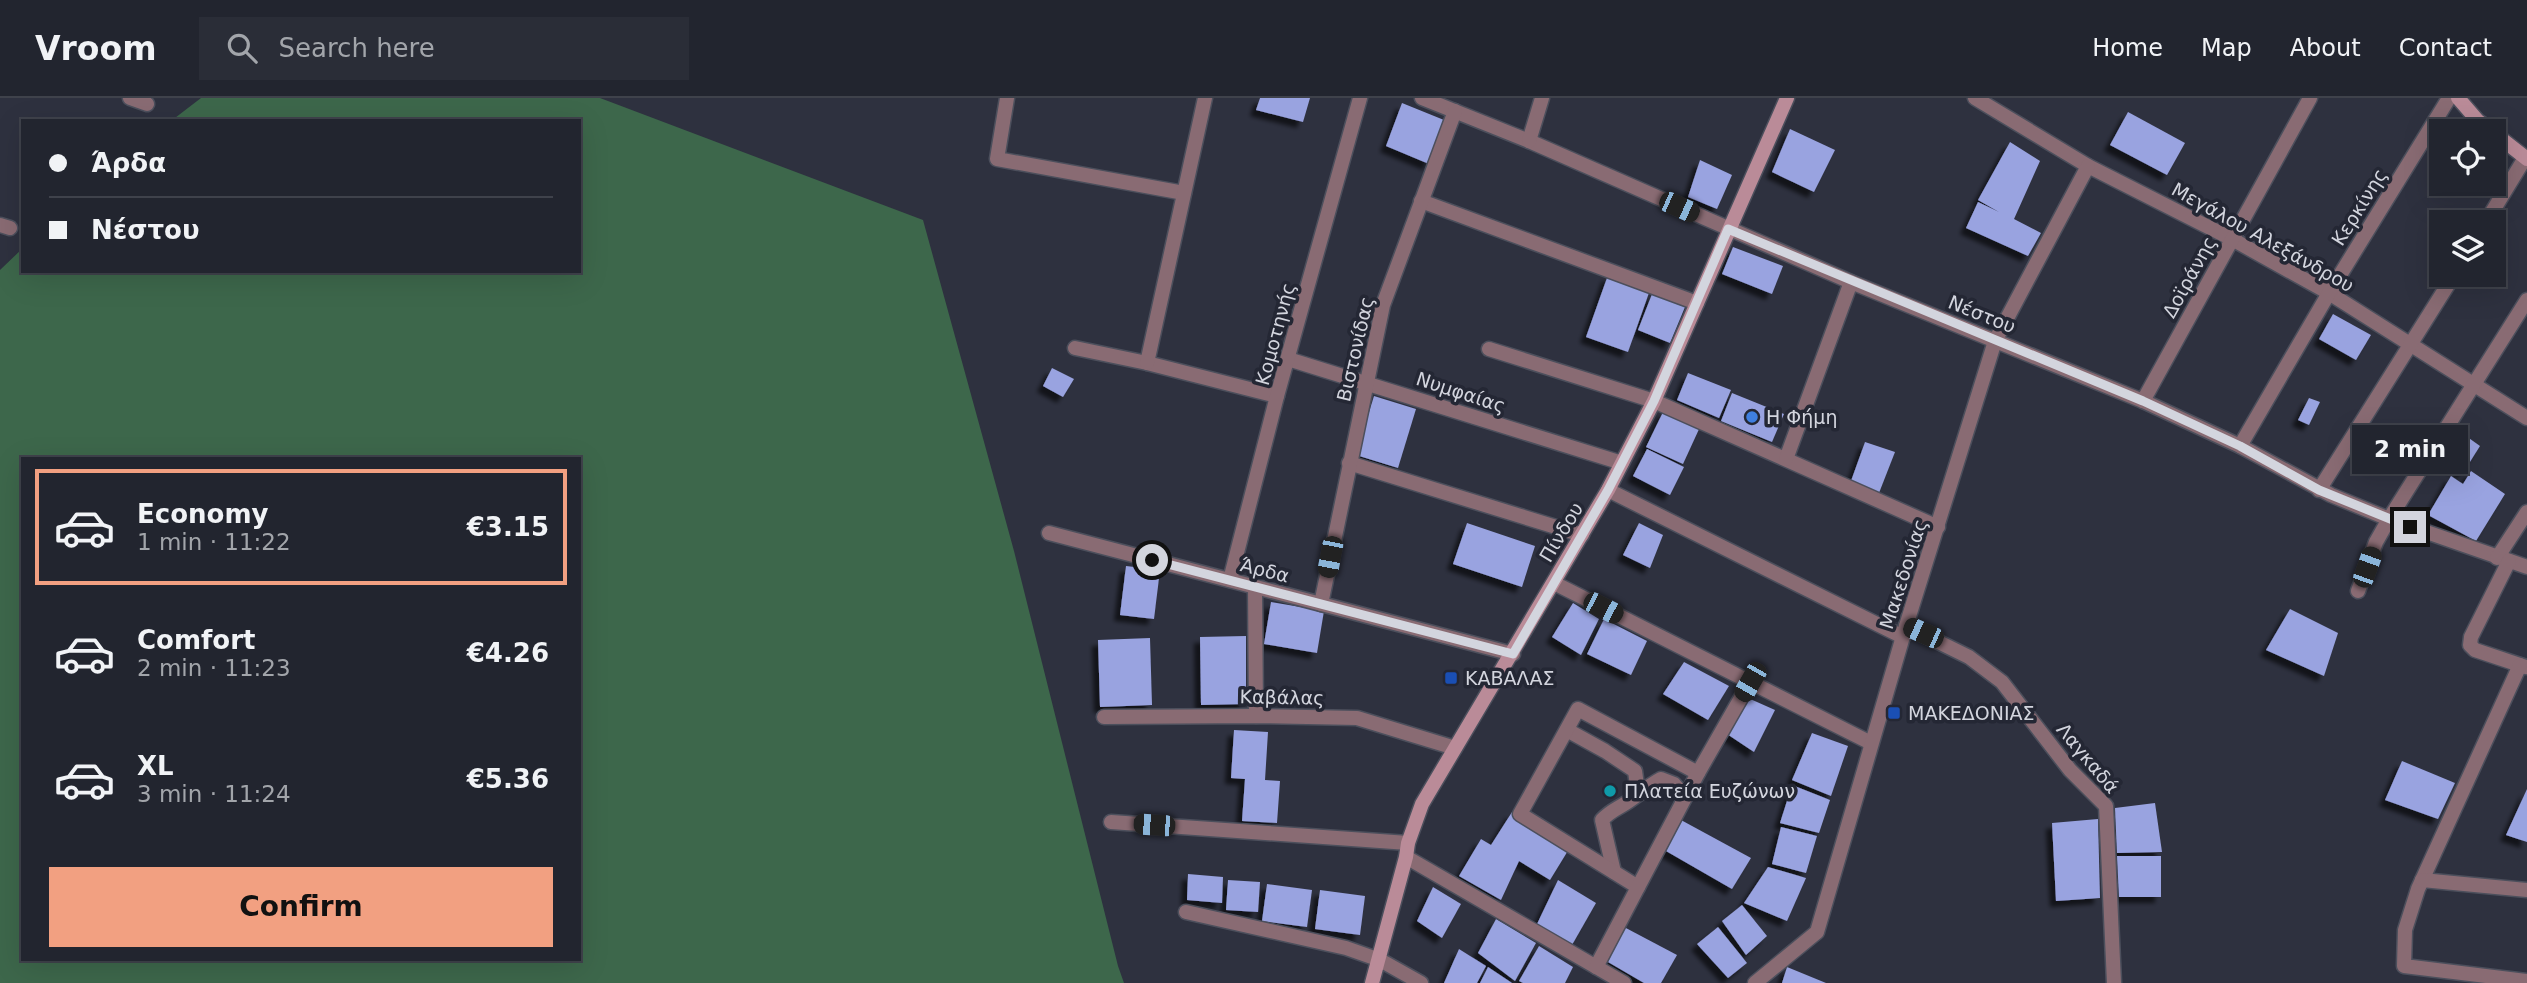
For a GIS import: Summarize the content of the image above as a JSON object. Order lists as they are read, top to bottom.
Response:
{
  "streets": {
    "street": [
      "Κερκίνης",
      "Μεγάλου Αλεξάνδρου",
      "Δοϊράνης",
      "Νέστου",
      "Κομοτηνής",
      "Βιστονίδας",
      "Νυμφαίας",
      "Πίνδου",
      "Άρδα",
      "Μακεδονίας",
      "Καβάλας",
      "Λαγκαδά"
    ]
  },
  "crossings": [
    ["Κερκίνης", "Μεγάλου Αλεξάνδρου"],
    ["Κερκίνης", "Νέστου"],
    ["Μεγάλου Αλεξάνδρου", "Δοϊράνης"],
    ["Μεγάλου Αλεξάνδρου", "Μακεδονίας"],
    ["Δοϊράνης", "Νέστου"],
    ["Νέστου", "Βιστονίδας"],
    ["Νέστου", "Πίνδου"],
    ["Νέστου", "Μακεδονίας"],
    ["Κομοτηνής", "Νυμφαίας"],
    ["Κομοτηνής", "Άρδα"],
    ["Βιστονίδας", "Νυμφαίας"],
    ["Βιστονίδας", "Άρδα"],
    ["Νυμφαίας", "Πίνδου"],
    ["Πίνδου", "Άρδα"],
    ["Πίνδου", "Καβάλας"],
    ["Πίνδου", "Λαγκαδά"],
    ["Μακεδονίας", "Λαγκαδά"]
  ],
  "places": {
    "other": ["Η Φήμη", "Πλατεία Ευζώνων"],
    "transit": ["ΚΑΒΑΛΑΣ", "ΜΑΚΕΔΟΝΙΑΣ"]
  },
  "page": {
    "header": "Vroom",
    "search": "Search here",
    "nav": [
      "Home",
      "Map",
      "About",
      "Contact"
    ],
    "banner": ["Άρδα", "Νέστου"],
    "bubble": "2 min",
    "list": [
      {
        "name": "Economy",
        "note": "1 min · 11:22",
        "value": "€3.15"
      },
      {
        "name": "Comfort",
        "note": "2 min · 11:23",
        "value": "€4.26"
      },
      {
        "name": "XL",
        "note": "3 min · 11:24",
        "value": "€5.36"
      }
    ],
    "buttons": "Confirm"
  }
}
